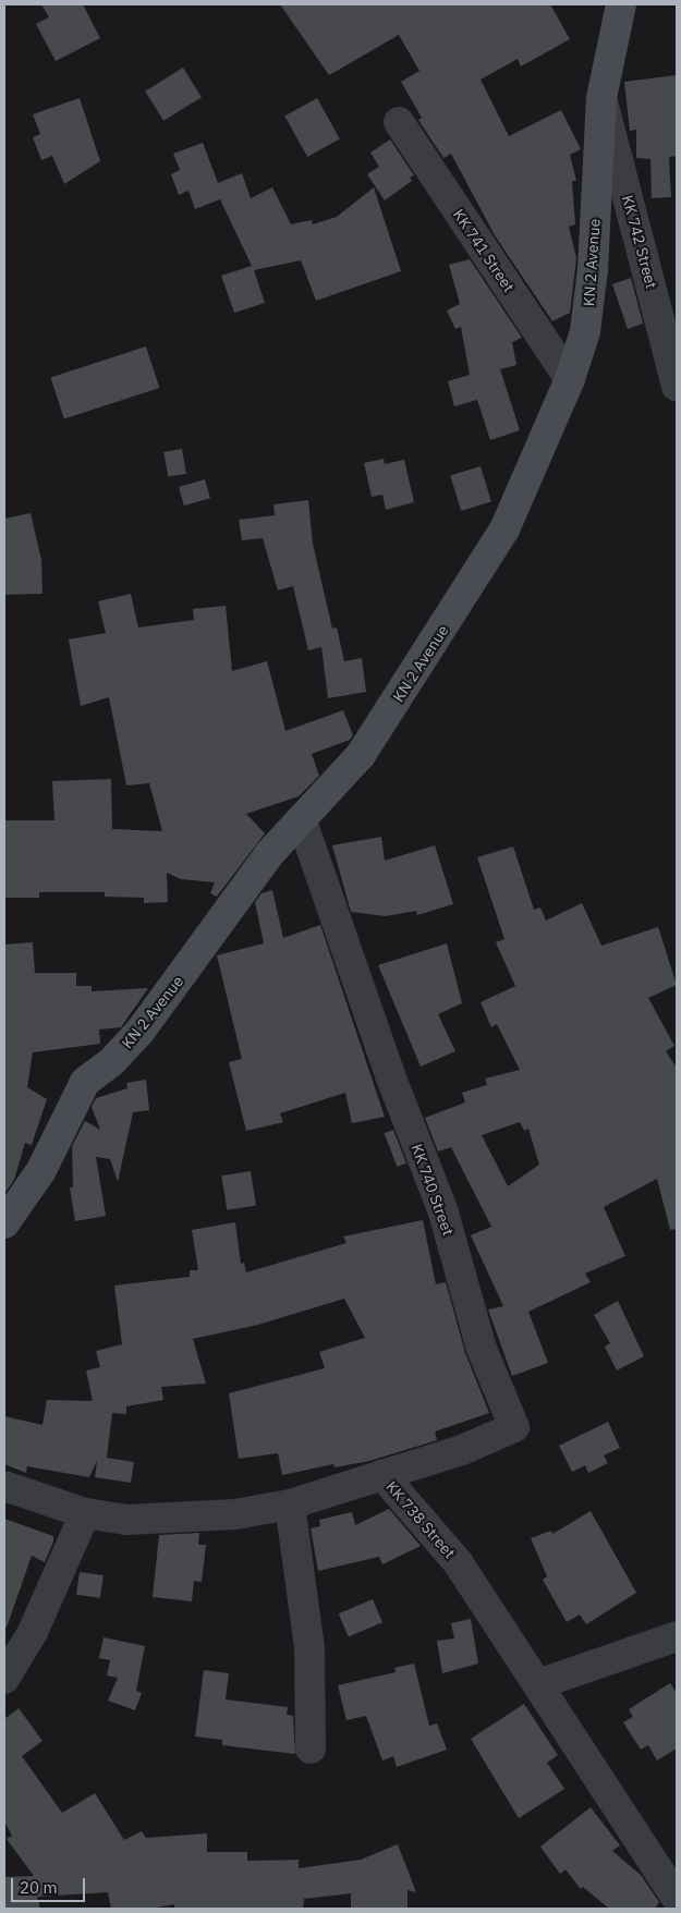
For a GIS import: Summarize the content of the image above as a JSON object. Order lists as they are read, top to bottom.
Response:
{
  "streets": {
    "street": [
      "KK 742 Street",
      "KK 741 Street",
      "KN 2 Avenue",
      "KK 740 Street",
      "KK 738 Street"
    ]
  },
  "crossings": [
    ["KK 742 Street", "KN 2 Avenue"],
    ["KK 741 Street", "KN 2 Avenue"],
    ["KN 2 Avenue", "KK 740 Street"],
    ["KK 740 Street", "KK 738 Street"]
  ],
  "scale_bar": "20 m"
}
